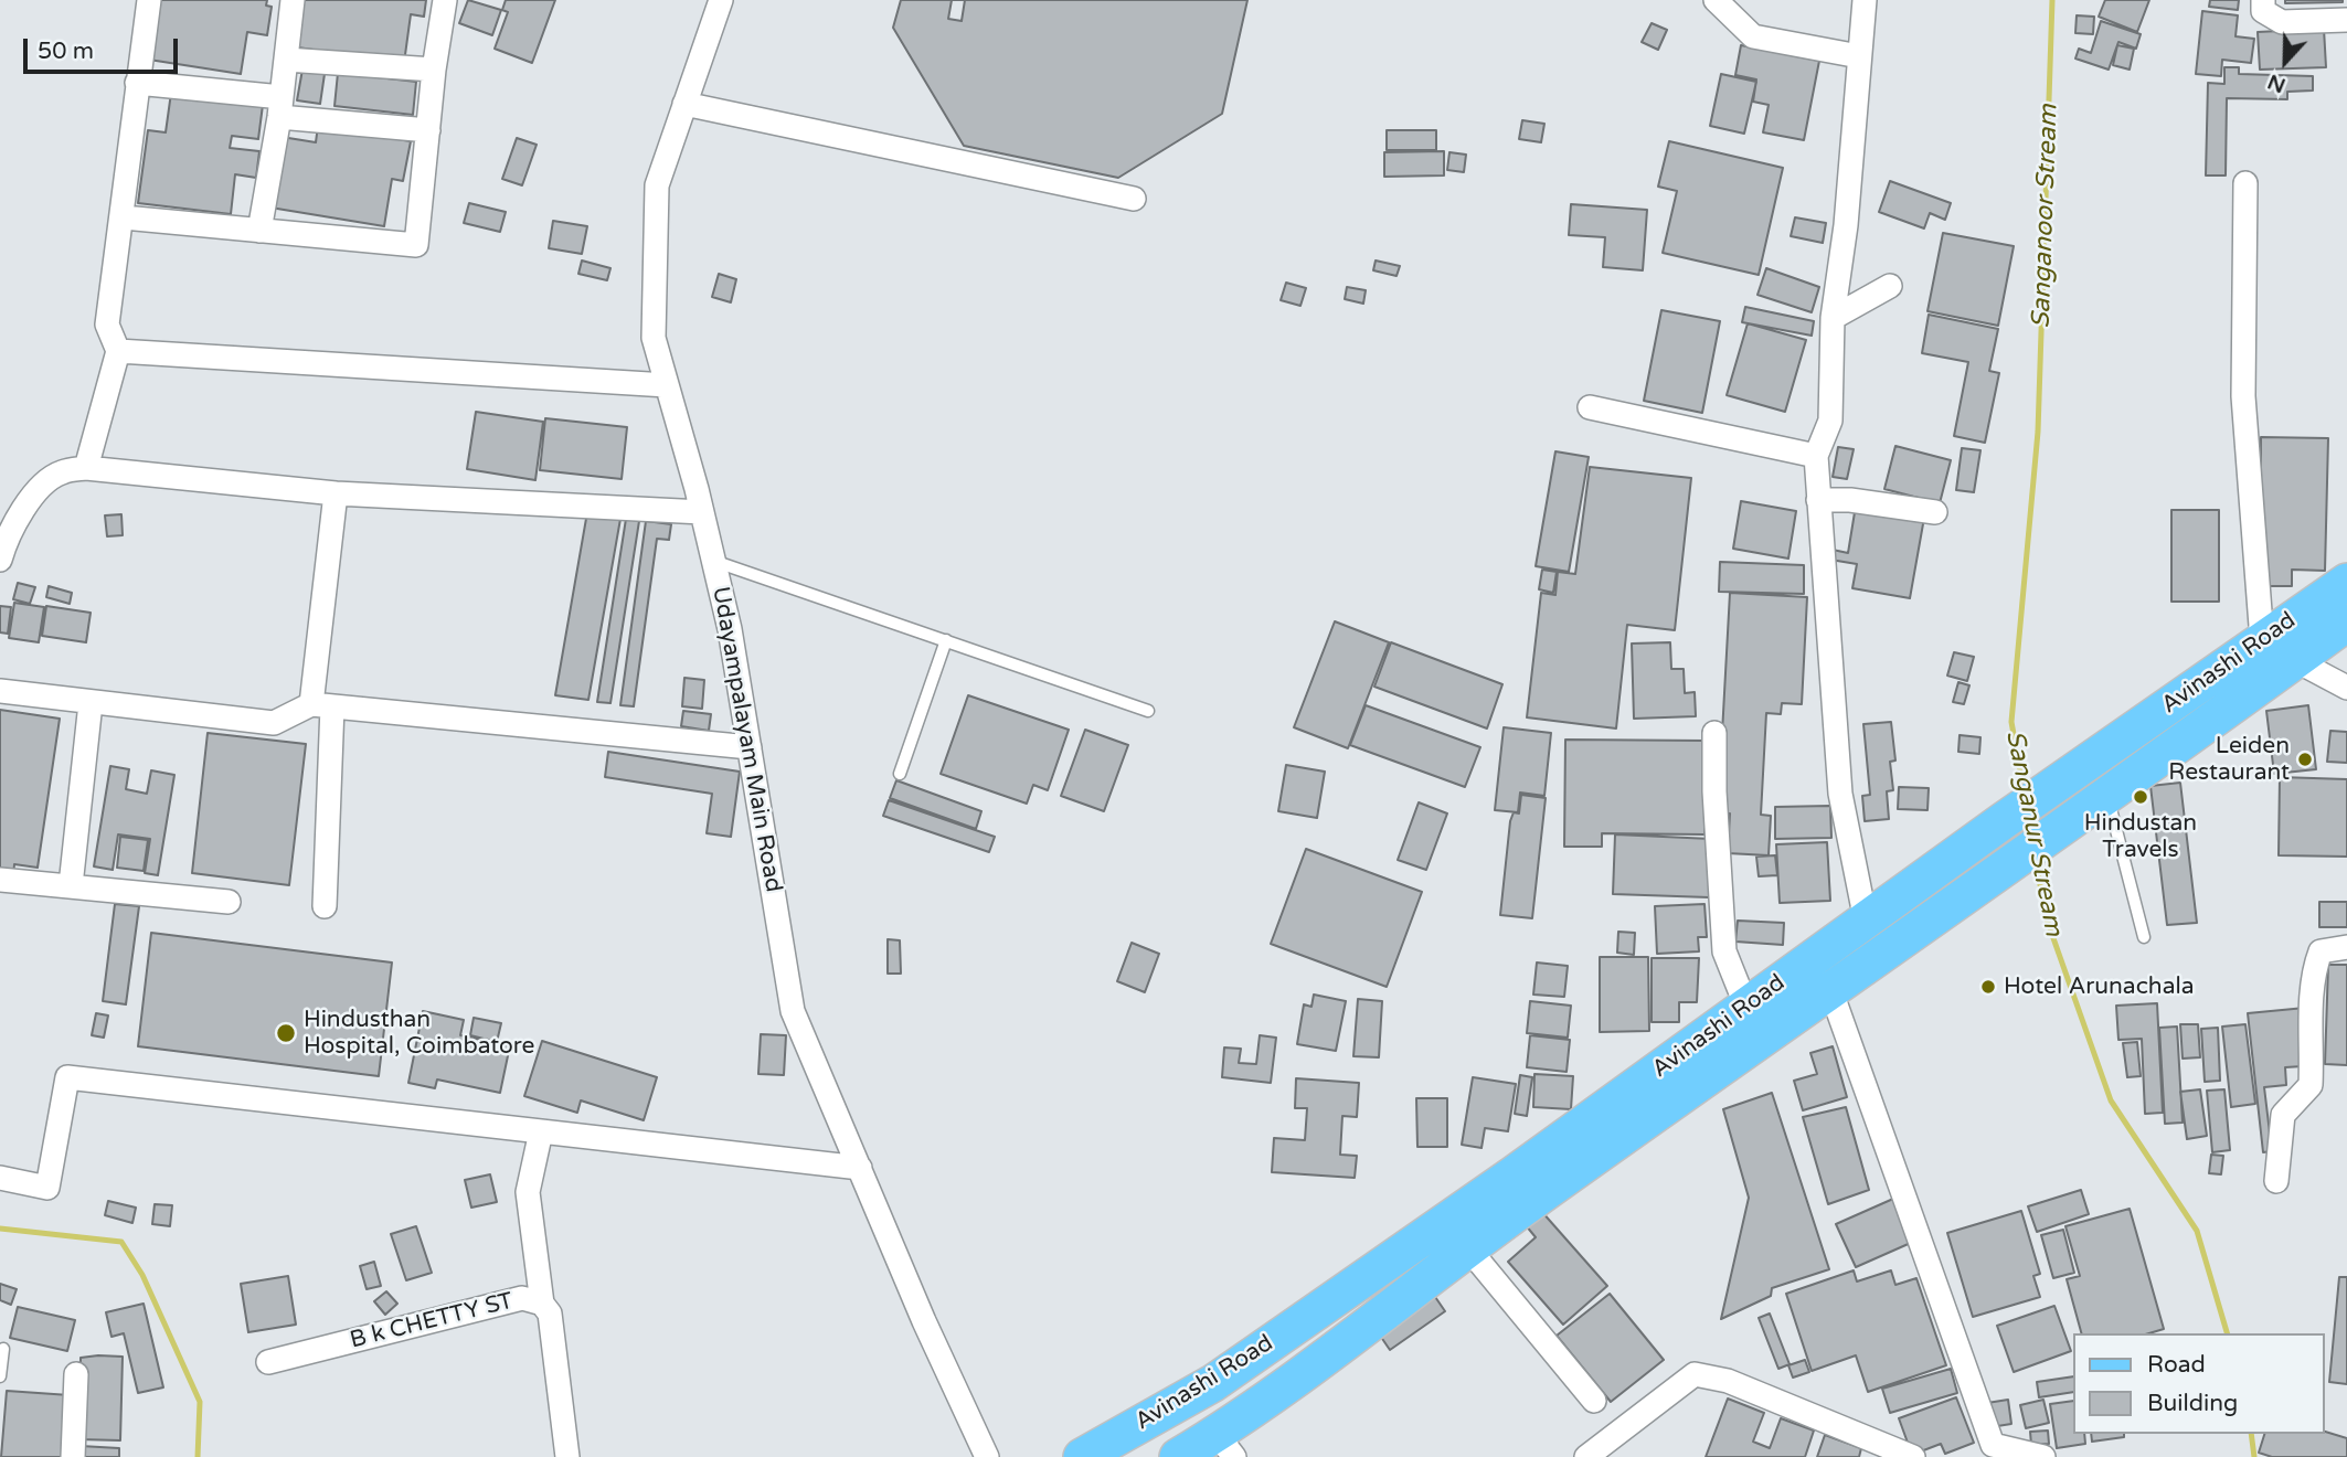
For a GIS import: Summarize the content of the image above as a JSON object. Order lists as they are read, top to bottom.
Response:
{
  "streets": {
    "main road": ["Avinashi Road"],
    "street": ["Udayampalayam Main Road", "B k CHETTY ST"]
  },
  "water": ["Sanganoor Stream", "Sanganur Stream"],
  "places": [
    "Leiden Restaurant",
    "Hindustan Travels",
    "Hotel Arunachala",
    "Hindusthan Hospital, Coimbatore"
  ],
  "legend": ["Road", "Building"],
  "scale_bar": "50 m",
  "north": "bottom"
}
